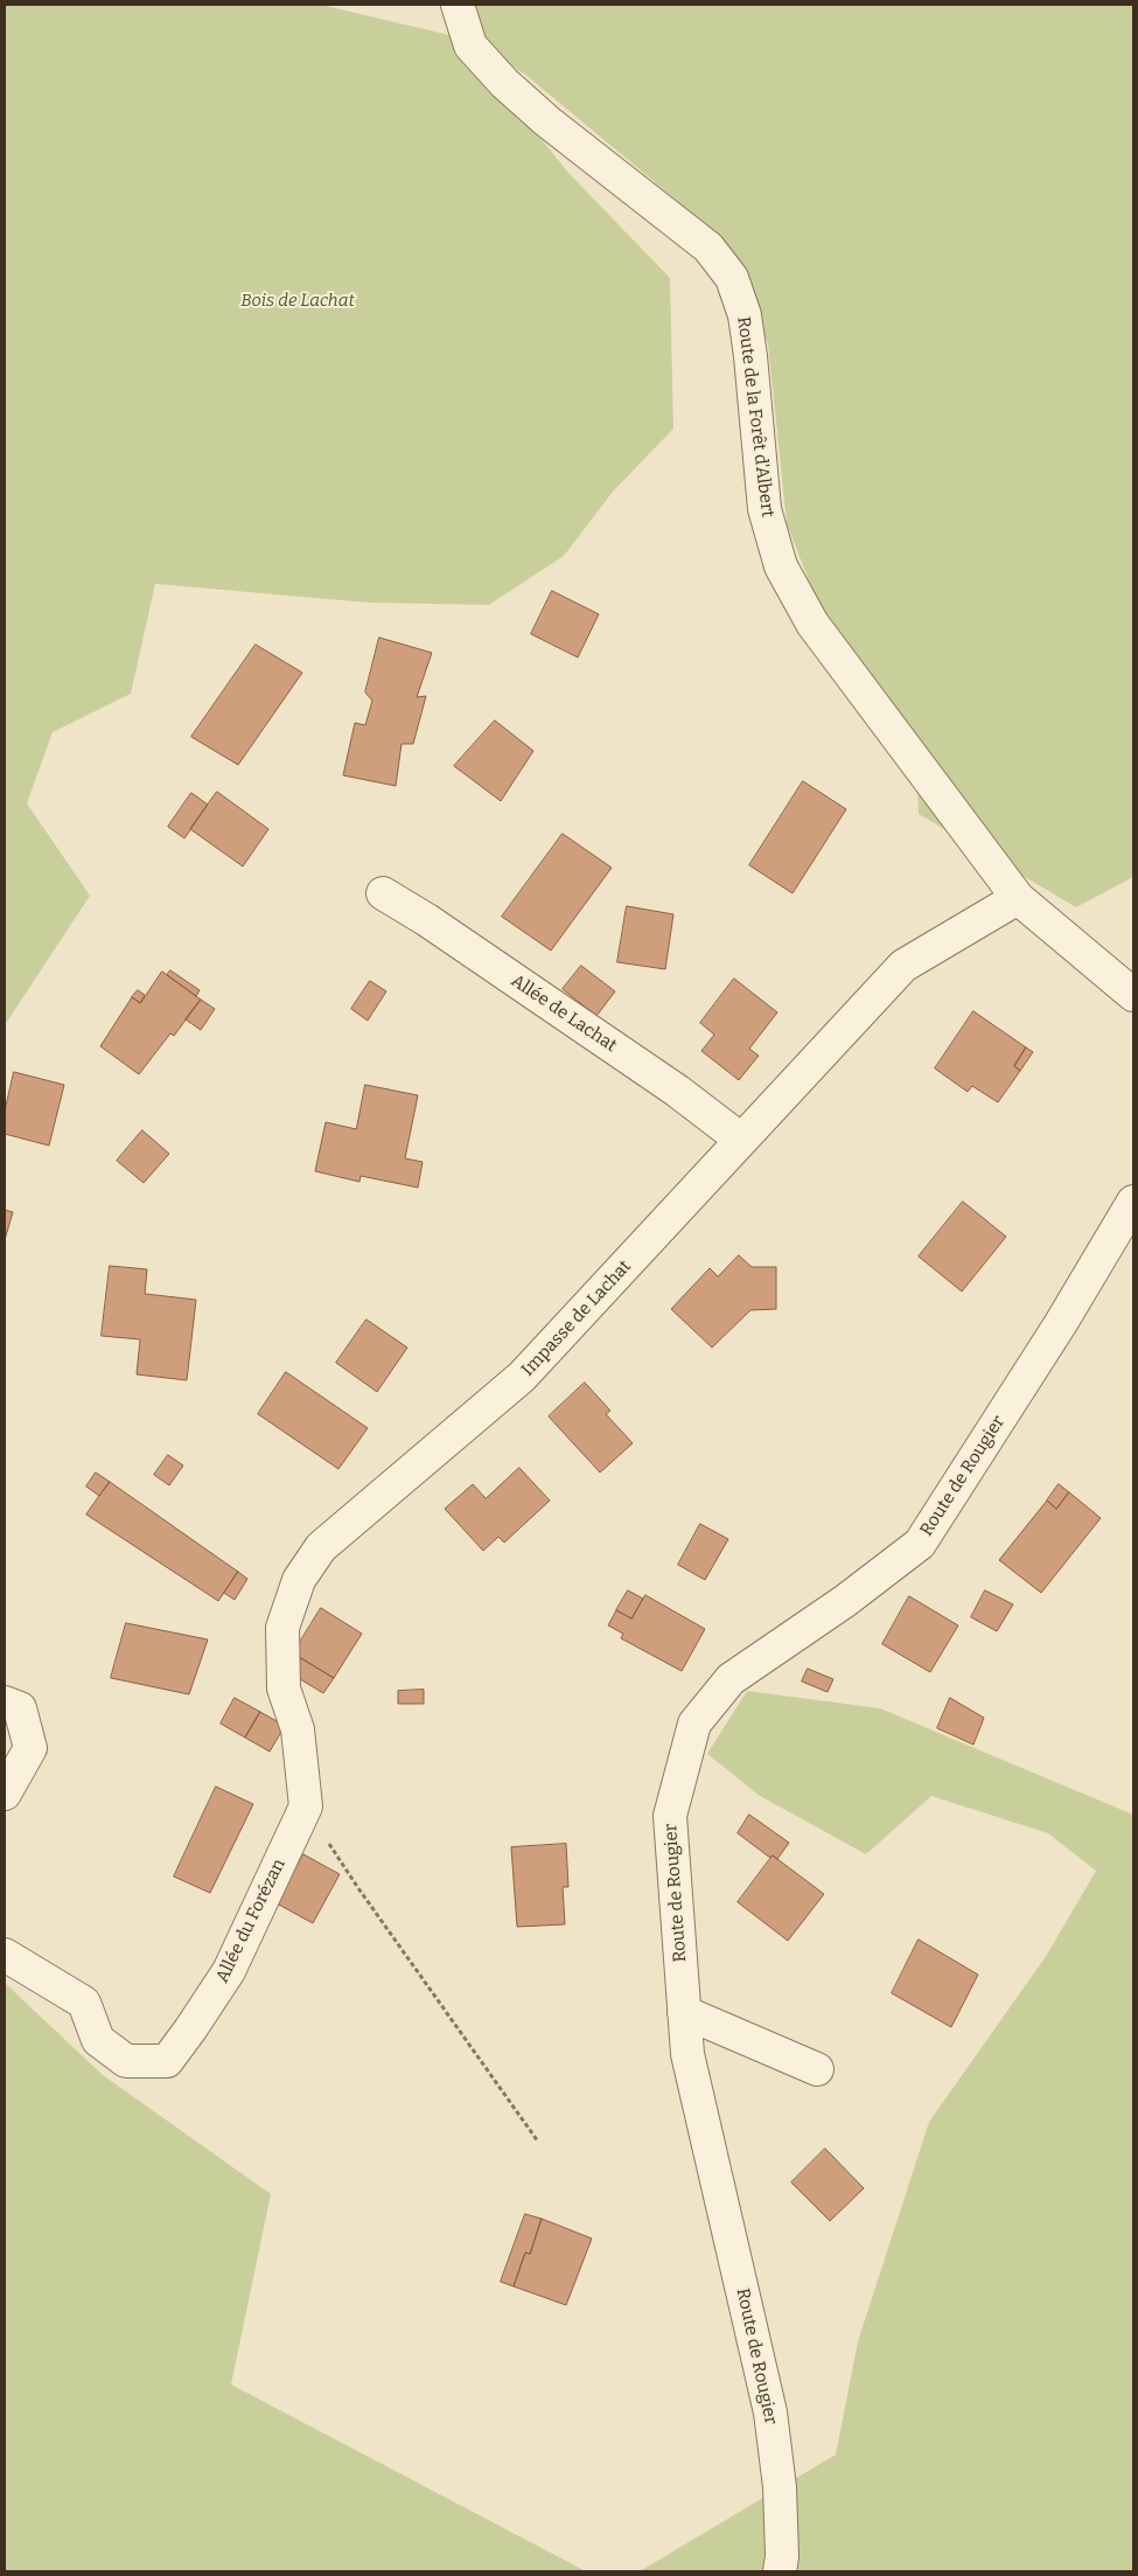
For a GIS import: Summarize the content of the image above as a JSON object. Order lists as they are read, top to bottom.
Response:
{
  "streets": {
    "street": [
      "Route de la Forêt d'Albert",
      "Allée de Lachat",
      "Impasse de Lachat",
      "Route de Rougier",
      "Allée du Forézan"
    ]
  },
  "crossings": [
    ["Route de la Forêt d'Albert", "Impasse de Lachat"],
    ["Allée de Lachat", "Impasse de Lachat"],
    ["Impasse de Lachat", "Allée du Forézan"]
  ],
  "parks": ["Bois de Lachat"]
}
